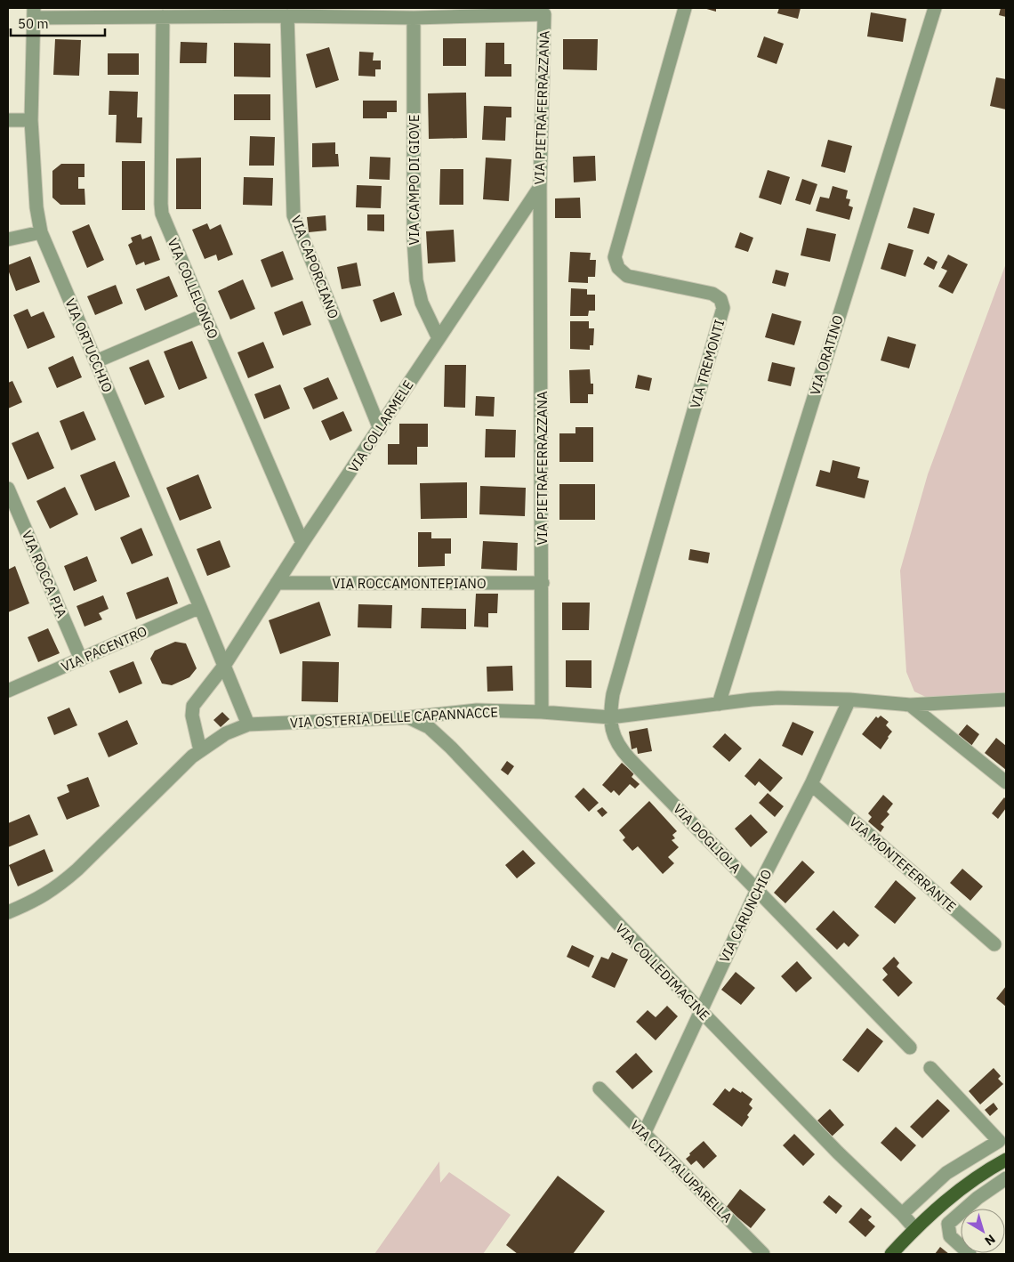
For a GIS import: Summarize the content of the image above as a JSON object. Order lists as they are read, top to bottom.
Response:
{
  "streets": {
    "street": [
      "VIA PIETRAFERRAZZANA",
      "VIA CAMPO DI GIOVE",
      "VIA CAPORCIANO",
      "VIA COLLELONGO",
      "VIA ORTUCCHIO",
      "VIA ORATINO",
      "VIA TREMONTI",
      "VIA COLLARMELE",
      "VIA ROCCA PIA",
      "VIA ROCCAMONTEPIANO",
      "VIA PACENTRO",
      "VIA OSTERIA DELLE CAPANNACCE",
      "VIA DOGLIOLA",
      "VIA MONTEFERRANTE",
      "VIA CARUNCHIO",
      "VIA COLLEDIMACINE",
      "VIA CIVITALUPARELLA"
    ]
  },
  "crossings": [
    ["VIA PIETRAFERRAZZANA", "VIA CAMPO DI GIOVE"],
    ["VIA PIETRAFERRAZZANA", "VIA CAPORCIANO"],
    ["VIA PIETRAFERRAZZANA", "VIA COLLELONGO"],
    ["VIA PIETRAFERRAZZANA", "VIA ORTUCCHIO"],
    ["VIA PIETRAFERRAZZANA", "VIA COLLARMELE"],
    ["VIA PIETRAFERRAZZANA", "VIA ROCCAMONTEPIANO"],
    ["VIA PIETRAFERRAZZANA", "VIA OSTERIA DELLE CAPANNACCE"],
    ["VIA CAMPO DI GIOVE", "VIA COLLARMELE"],
    ["VIA CAPORCIANO", "VIA COLLARMELE"],
    ["VIA COLLELONGO", "VIA COLLARMELE"],
    ["VIA ORTUCCHIO", "VIA COLLARMELE"],
    ["VIA ORTUCCHIO", "VIA PACENTRO"],
    ["VIA ORTUCCHIO", "VIA OSTERIA DELLE CAPANNACCE"],
    ["VIA ORATINO", "VIA OSTERIA DELLE CAPANNACCE"],
    ["VIA TREMONTI", "VIA OSTERIA DELLE CAPANNACCE"],
    ["VIA TREMONTI", "VIA DOGLIOLA"],
    ["VIA COLLARMELE", "VIA ROCCAMONTEPIANO"],
    ["VIA ROCCA PIA", "VIA PACENTRO"],
    ["VIA OSTERIA DELLE CAPANNACCE", "VIA DOGLIOLA"],
    ["VIA OSTERIA DELLE CAPANNACCE", "VIA CARUNCHIO"],
    ["VIA OSTERIA DELLE CAPANNACCE", "VIA COLLEDIMACINE"],
    ["VIA DOGLIOLA", "VIA CARUNCHIO"],
    ["VIA MONTEFERRANTE", "VIA CARUNCHIO"],
    ["VIA CARUNCHIO", "VIA COLLEDIMACINE"],
    ["VIA CARUNCHIO", "VIA CIVITALUPARELLA"]
  ],
  "scale_bar": "50 m",
  "north": "bottom right"
}
